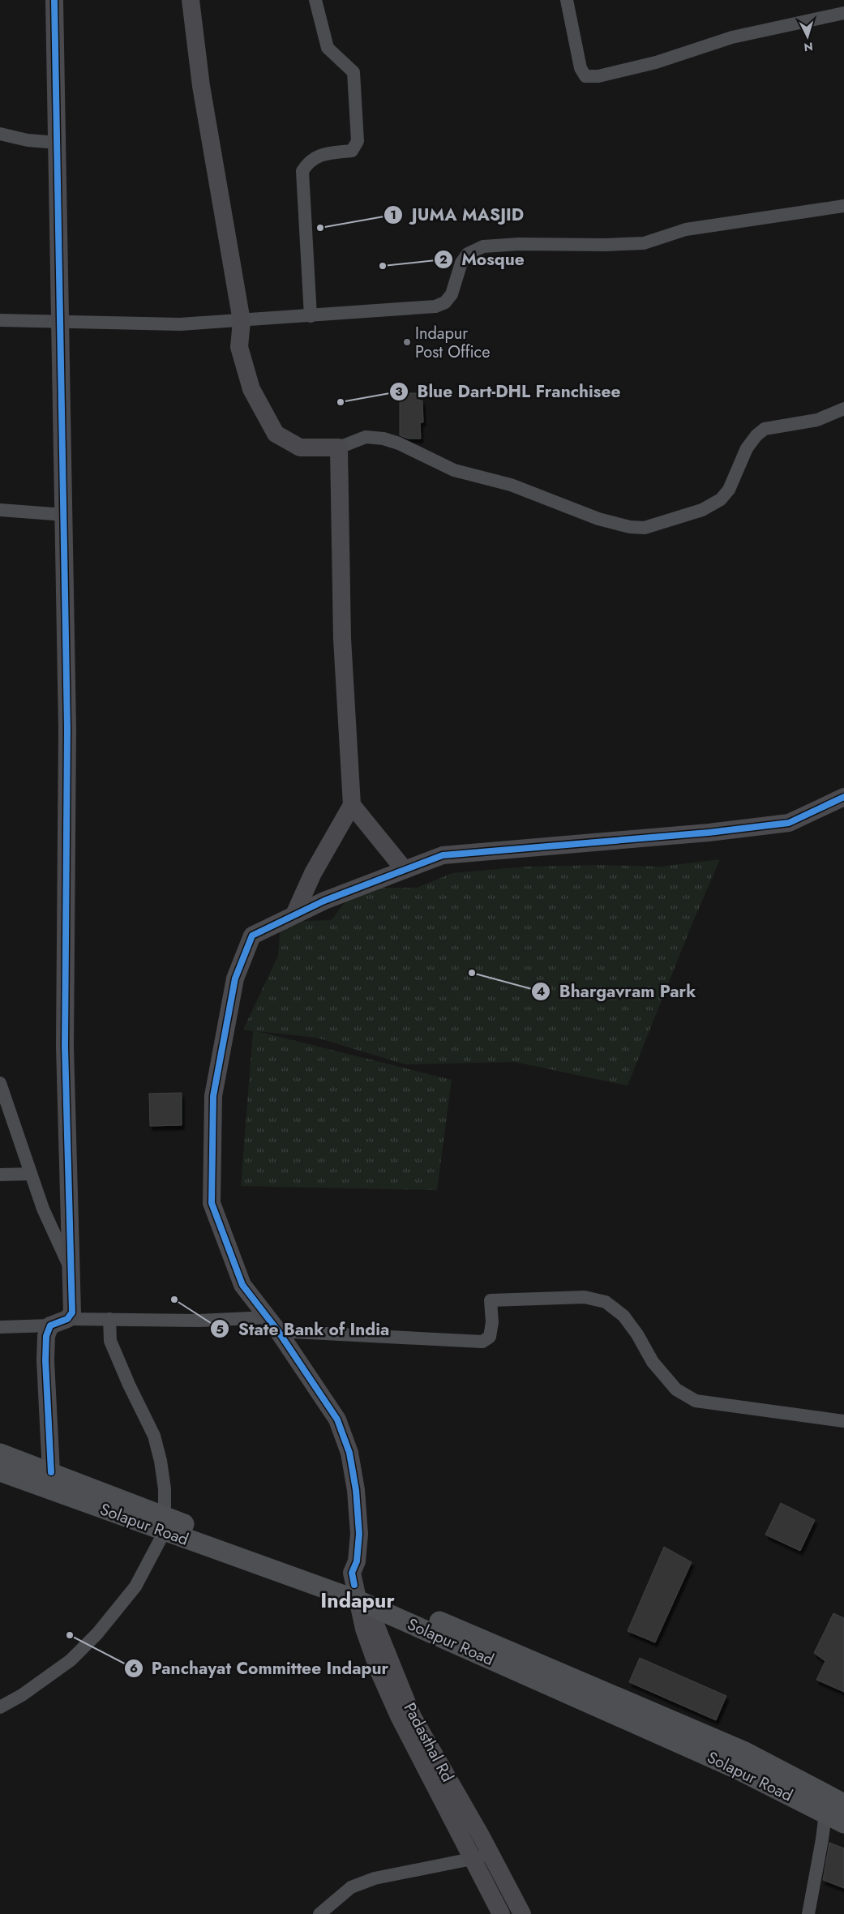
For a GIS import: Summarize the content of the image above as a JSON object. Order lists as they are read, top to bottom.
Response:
{
  "streets": {
    "main road": ["Solapur Road"],
    "street": ["Padasthal Rd"]
  },
  "crossings": [
    ["Solapur Road", "Padasthal Rd"]
  ],
  "districts": ["Indapur"],
  "places": [
    "JUMA MASJID",
    "Mosque",
    "Indapur Post Office",
    "Blue Dart-DHL Franchisee",
    "Bhargavram Park",
    "State Bank of India",
    "Panchayat Committee Indapur"
  ],
  "north": "bottom"
}
